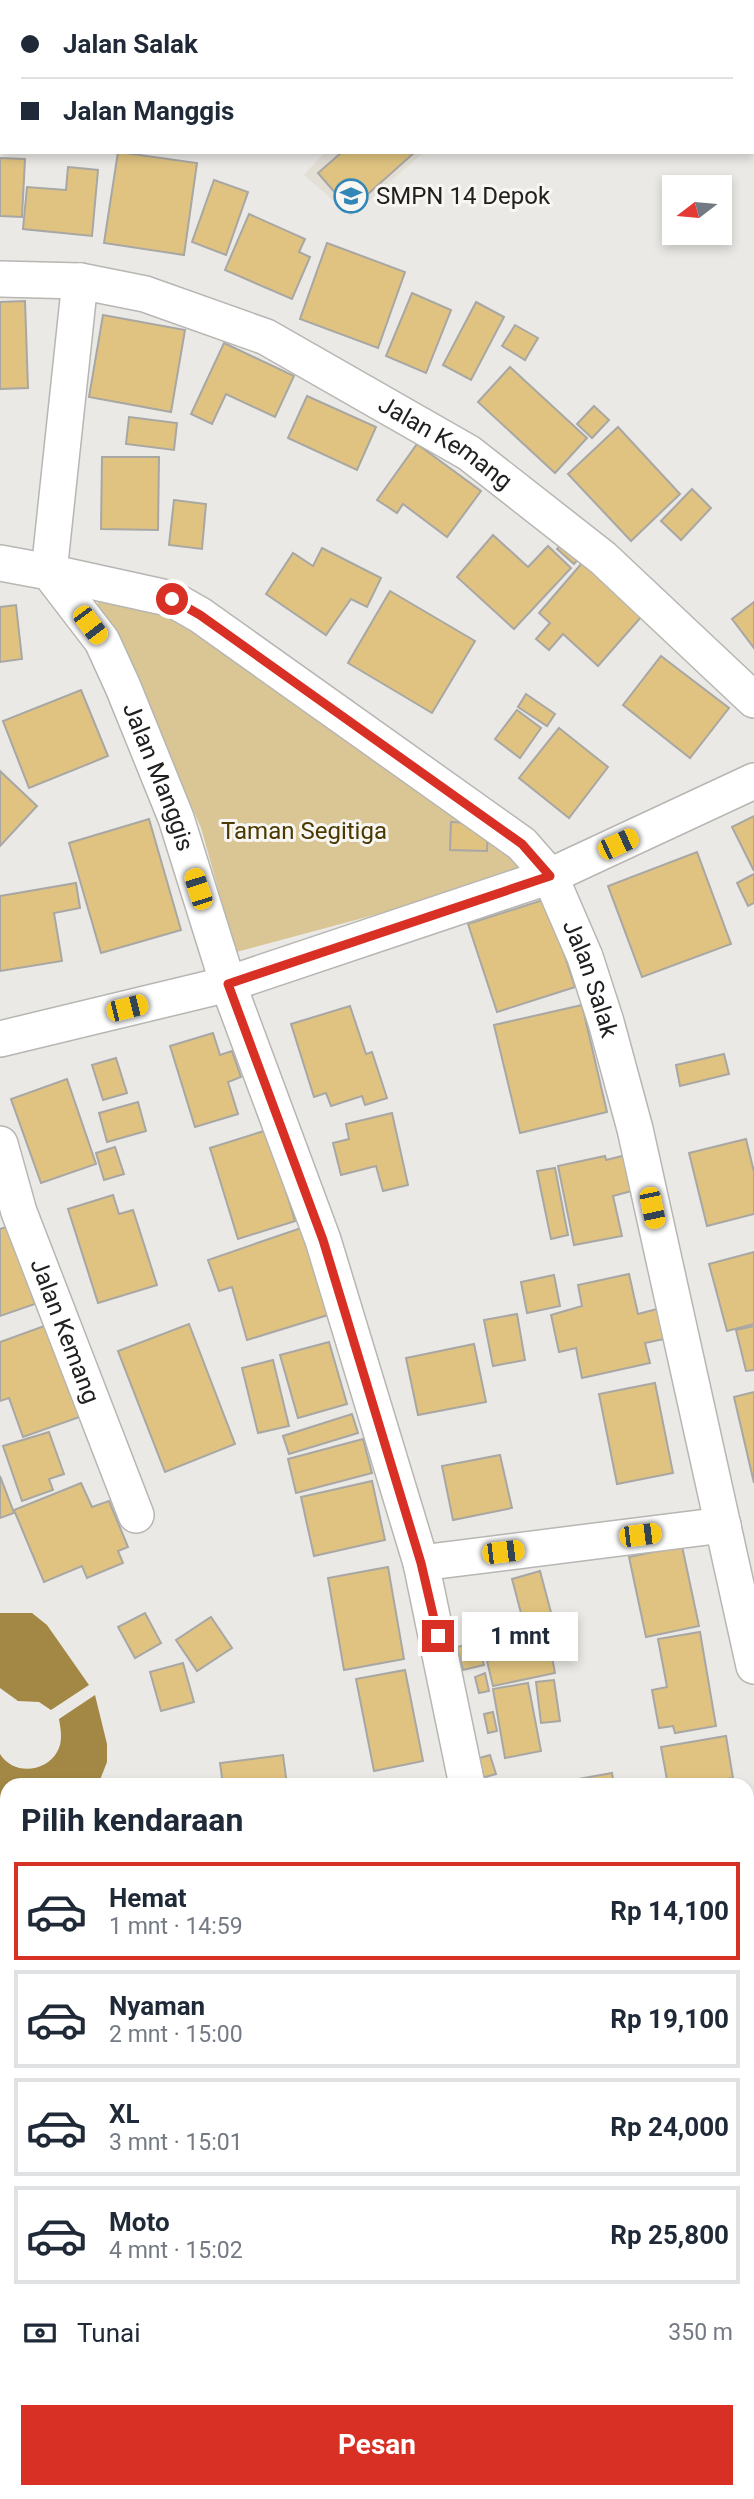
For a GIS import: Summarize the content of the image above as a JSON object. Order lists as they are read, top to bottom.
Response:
{
  "streets": {
    "street": ["Jalan Kemang", "Jalan Manggis", "Jalan Salak"]
  },
  "crossings": [
    ["Jalan Manggis", "Jalan Salak"]
  ],
  "parks": ["Taman Segitiga"],
  "places": {
    "school or university": ["SMPN 14 Depok"]
  },
  "north": "left",
  "page": {
    "banner": ["Jalan Salak", "Jalan Manggis"],
    "bubble": "1 mnt",
    "heading": "Pilih kendaraan",
    "list": [
      {
        "name": "Hemat",
        "note": "1 mnt · 14:59",
        "value": "Rp 14,100"
      },
      {
        "name": "Nyaman",
        "note": "2 mnt · 15:00",
        "value": "Rp 19,100"
      },
      {
        "name": "XL",
        "note": "3 mnt · 15:01",
        "value": "Rp 24,000"
      },
      {
        "name": "Moto",
        "note": "4 mnt · 15:02",
        "value": "Rp 25,800"
      }
    ],
    "pay": ["Tunai", "350 m"],
    "buttons": "Pesan"
  }
}
